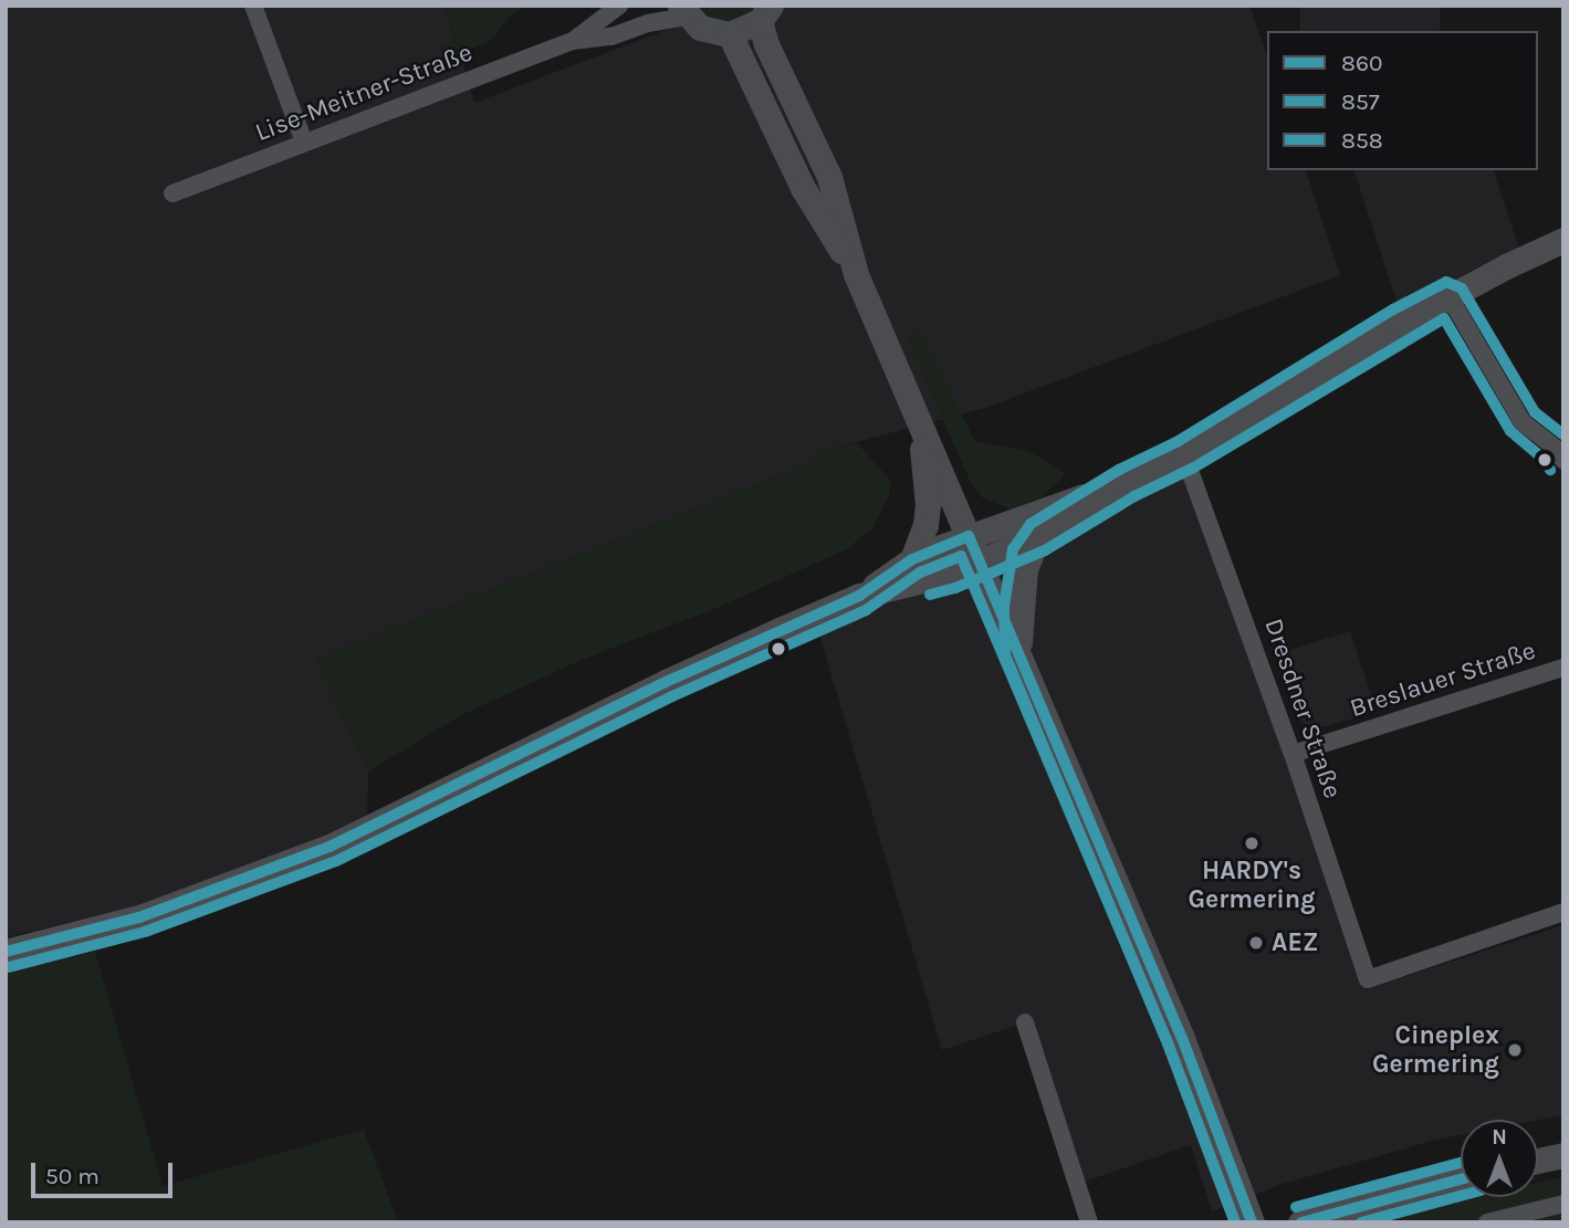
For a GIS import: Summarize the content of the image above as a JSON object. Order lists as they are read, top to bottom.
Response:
{
  "streets": {
    "street": ["Lise-Meitner-Straße", "Breslauer Straße", "Dresdner Straße"]
  },
  "crossings": [
    ["Breslauer Straße", "Dresdner Straße"]
  ],
  "places": ["HARDY's Germering", "AEZ", "Cineplex Germering"],
  "lines": ["transit line 858", "transit line 857", "transit line 860"],
  "legend": ["860", "857", "858"],
  "scale_bar": "50 m",
  "north": "top"
}
